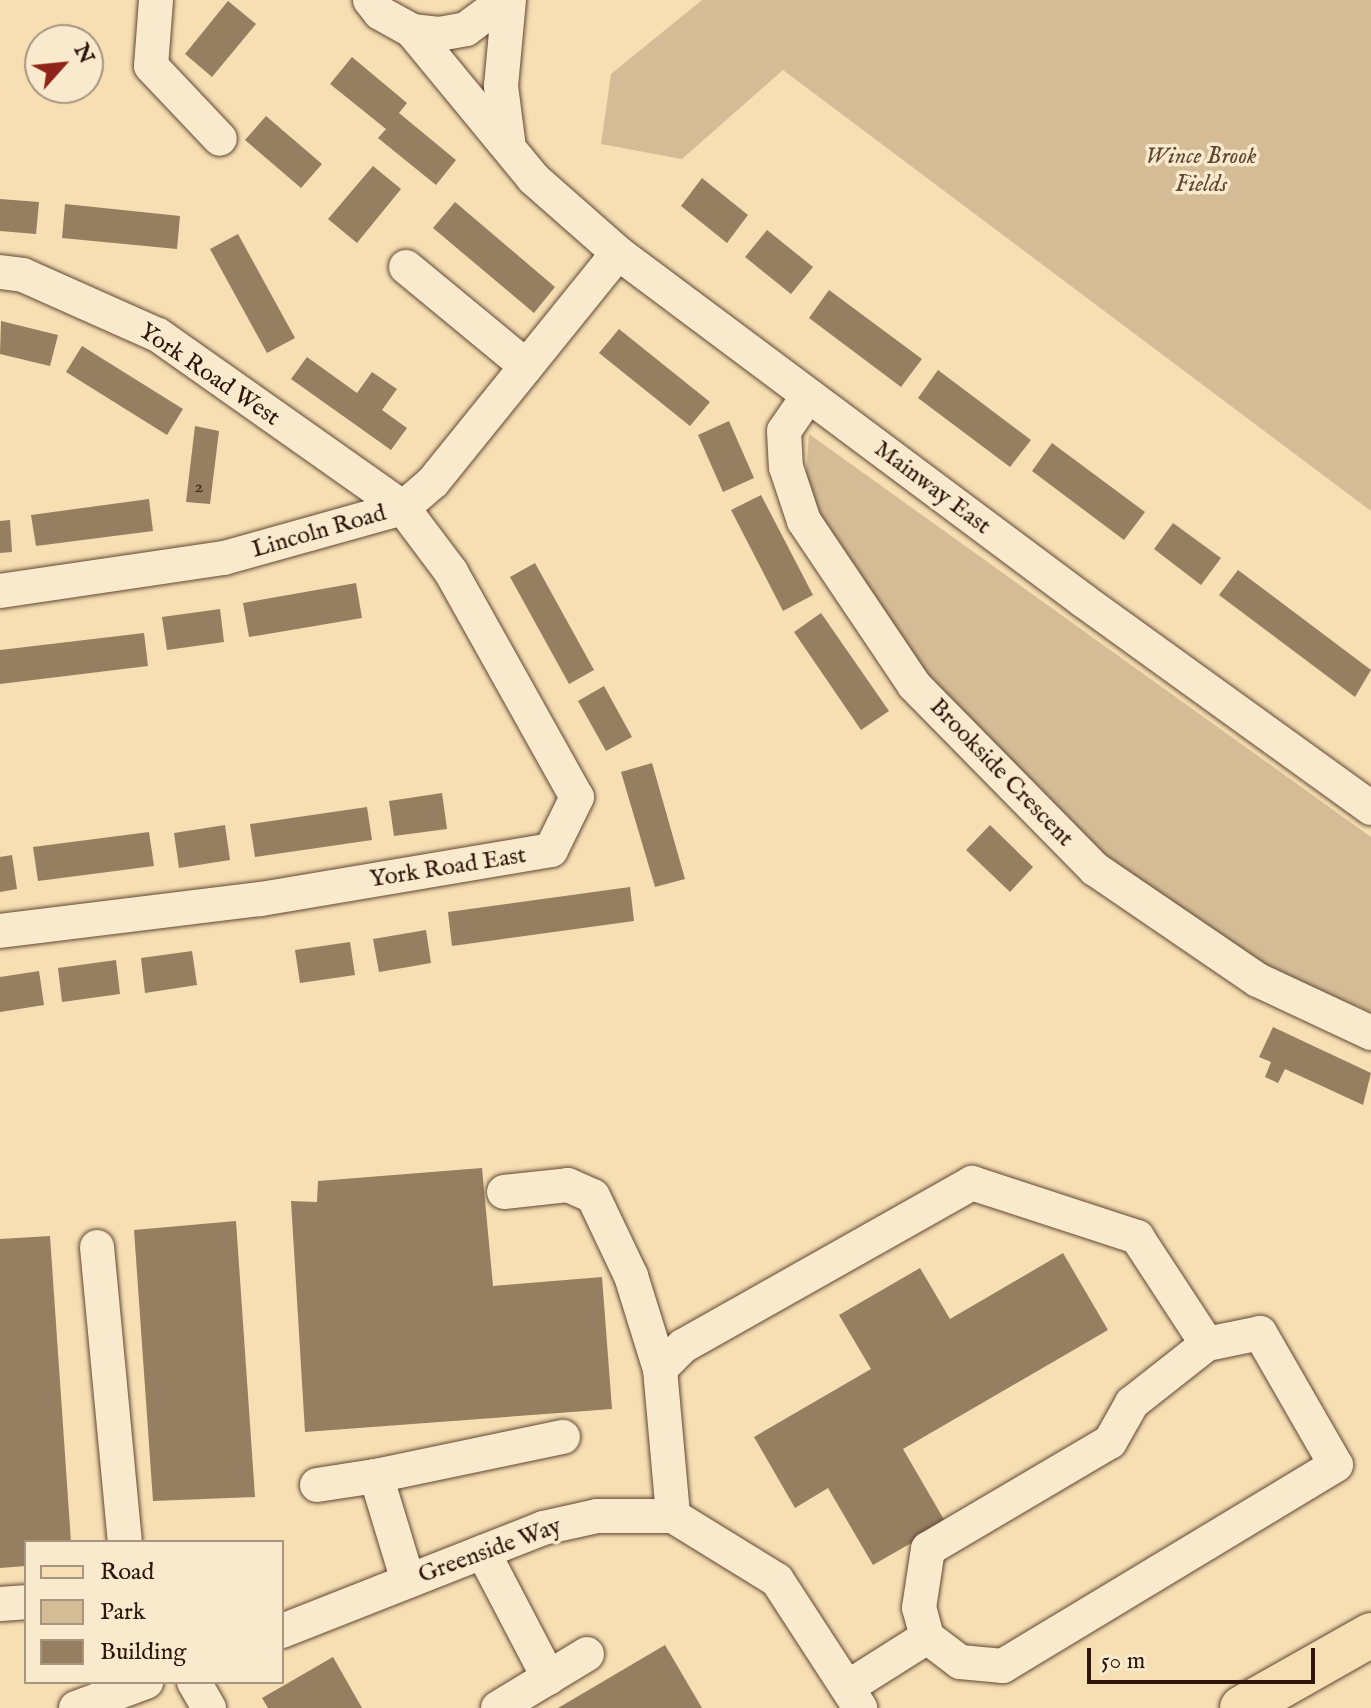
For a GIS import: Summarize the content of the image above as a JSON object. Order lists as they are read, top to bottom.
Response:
{
  "streets": {
    "street": [
      "York Road West",
      "Mainway East",
      "Lincoln Road",
      "Brookside Crescent",
      "York Road East",
      "Greenside Way"
    ]
  },
  "crossings": [
    ["York Road West", "Lincoln Road"],
    ["York Road West", "York Road East"],
    ["Mainway East", "Lincoln Road"],
    ["Mainway East", "Brookside Crescent"],
    ["Lincoln Road", "York Road East"]
  ],
  "parks": ["Wince Brook Fields"],
  "house_numbers": ["2"],
  "legend": ["Road", "Park", "Building"],
  "scale_bar": "50 m",
  "north": "top right"
}
